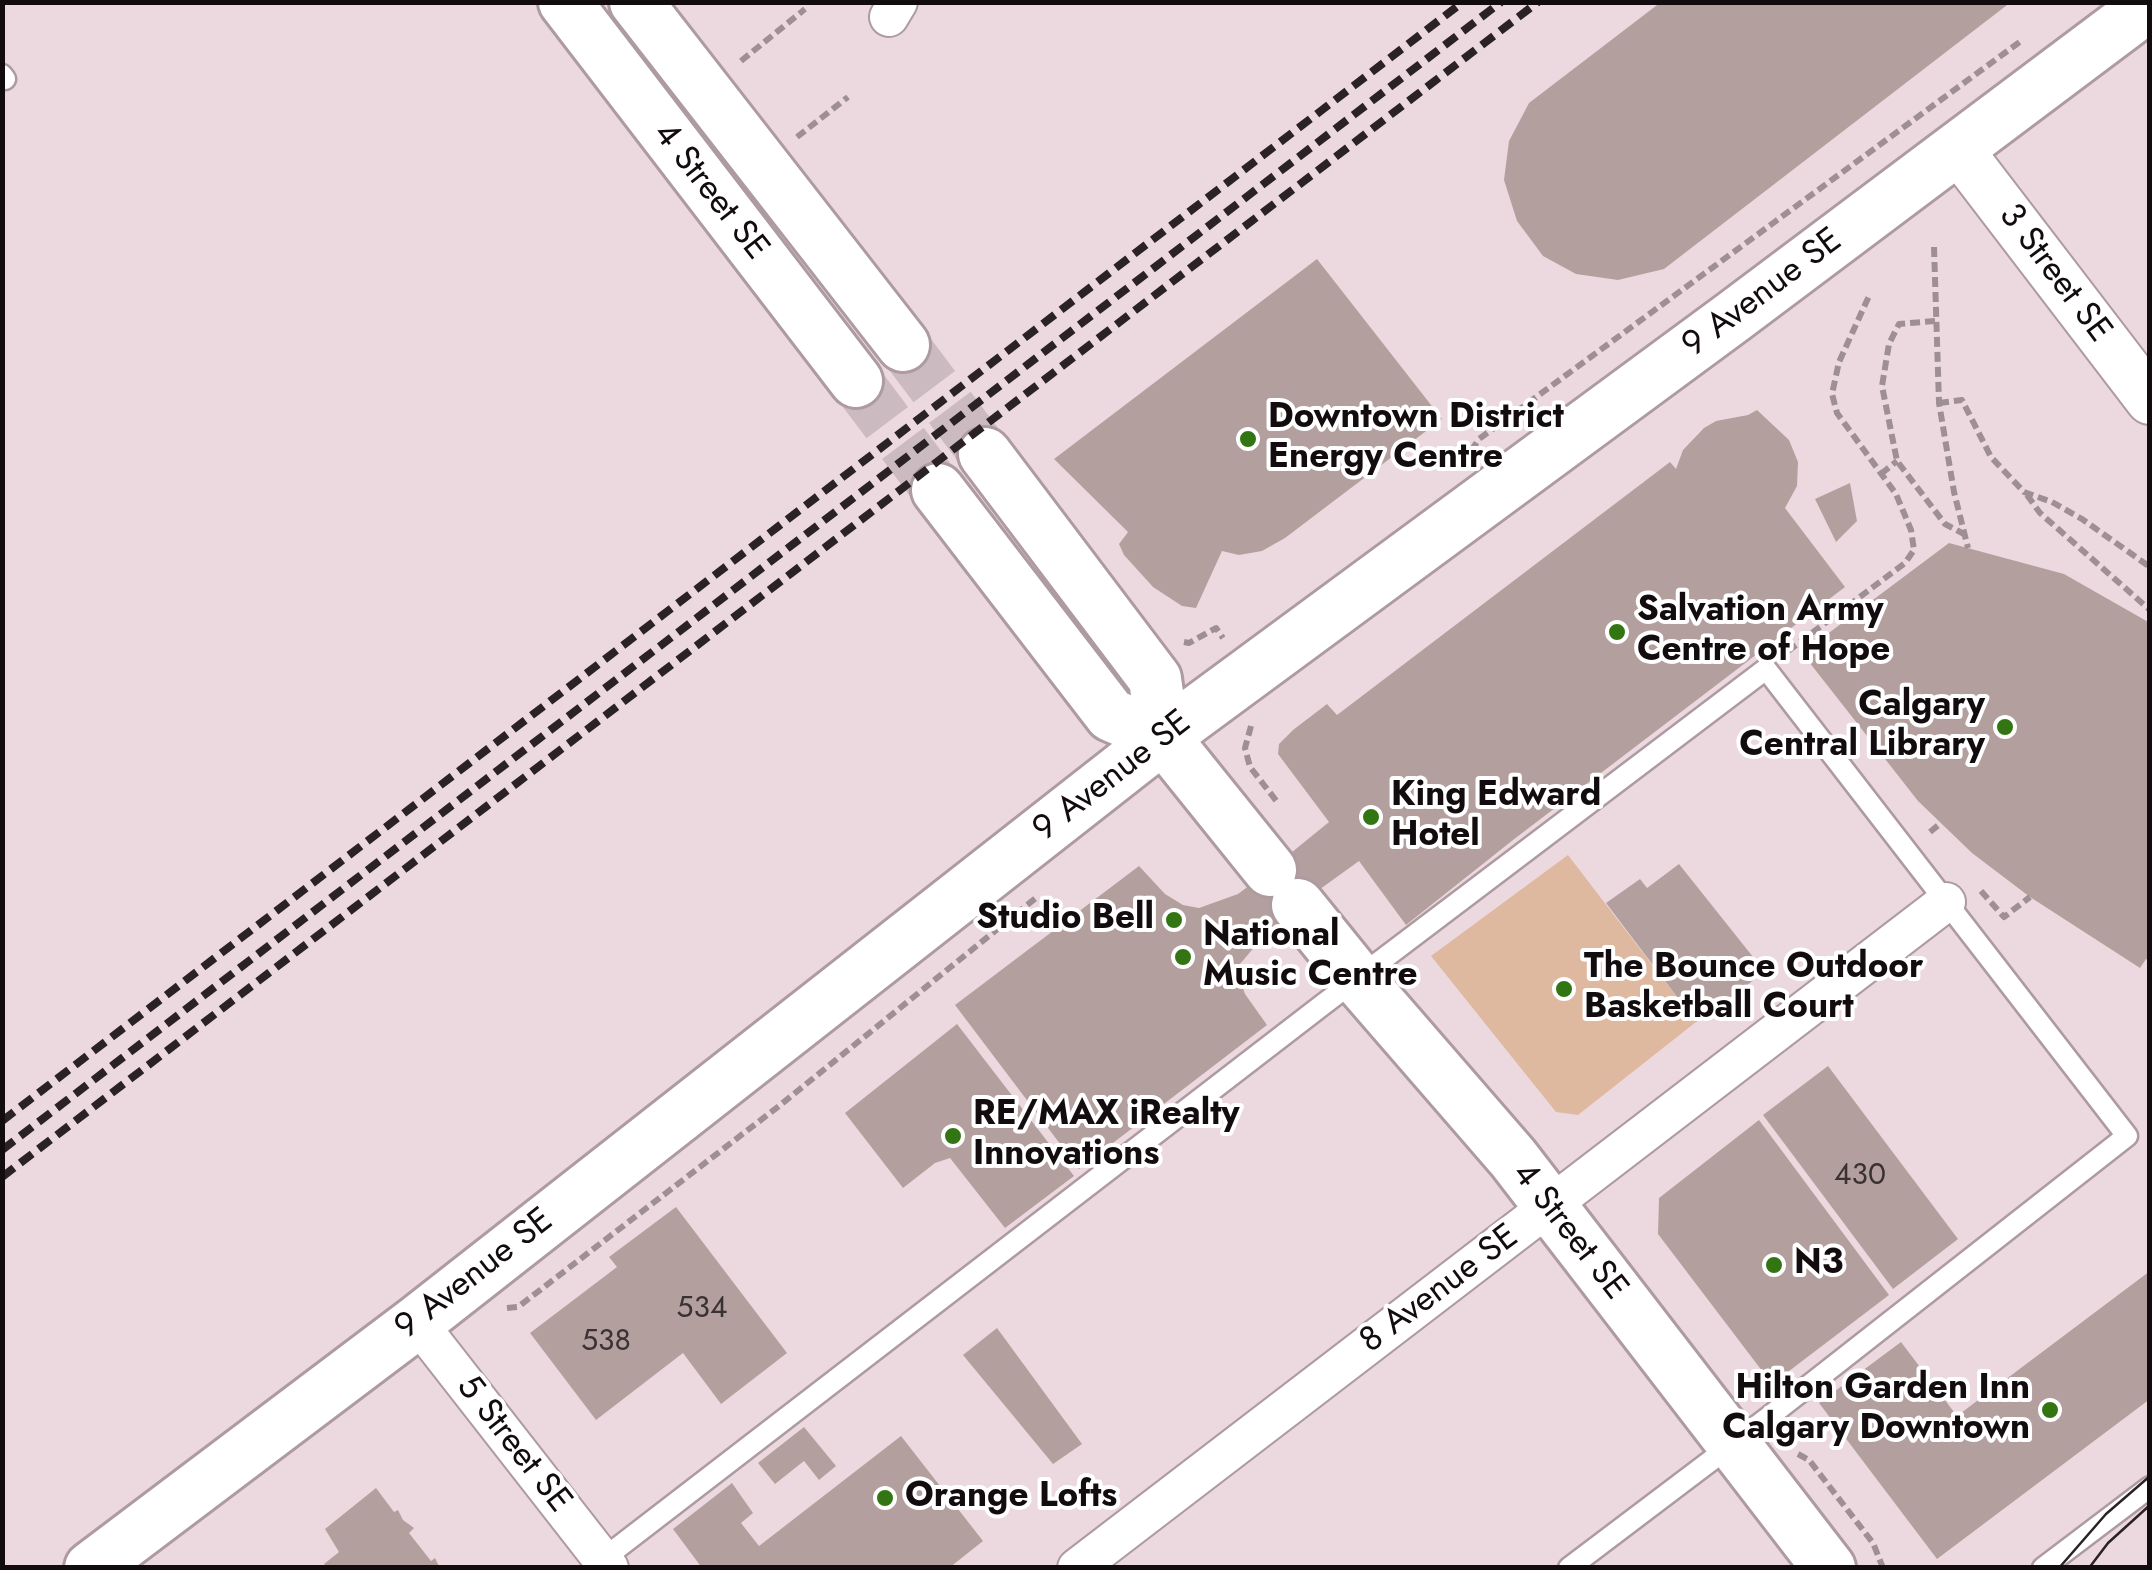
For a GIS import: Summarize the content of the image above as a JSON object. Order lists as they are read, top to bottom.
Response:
{
  "streets": {
    "main road": ["4 Street SE", "9 Avenue SE"],
    "street": ["3 Street SE", "8 Avenue SE", "5 Street SE"]
  },
  "crossings": [
    ["4 Street SE", "9 Avenue SE"],
    ["4 Street SE", "8 Avenue SE"],
    ["3 Street SE", "9 Avenue SE"],
    ["9 Avenue SE", "5 Street SE"]
  ],
  "places": [
    "Downtown District Energy Centre",
    "Salvation Army Centre of Hope",
    "Calgary Central Library",
    "King Edward Hotel",
    "Studio Bell",
    "National Music Centre",
    "The Bounce Outdoor Basketball Court",
    "RE/MAX iRealty Innovations",
    "N3",
    "Hilton Garden Inn Calgary Downtown",
    "Orange Lofts"
  ],
  "house_numbers": ["430", "534", "538"]
}
